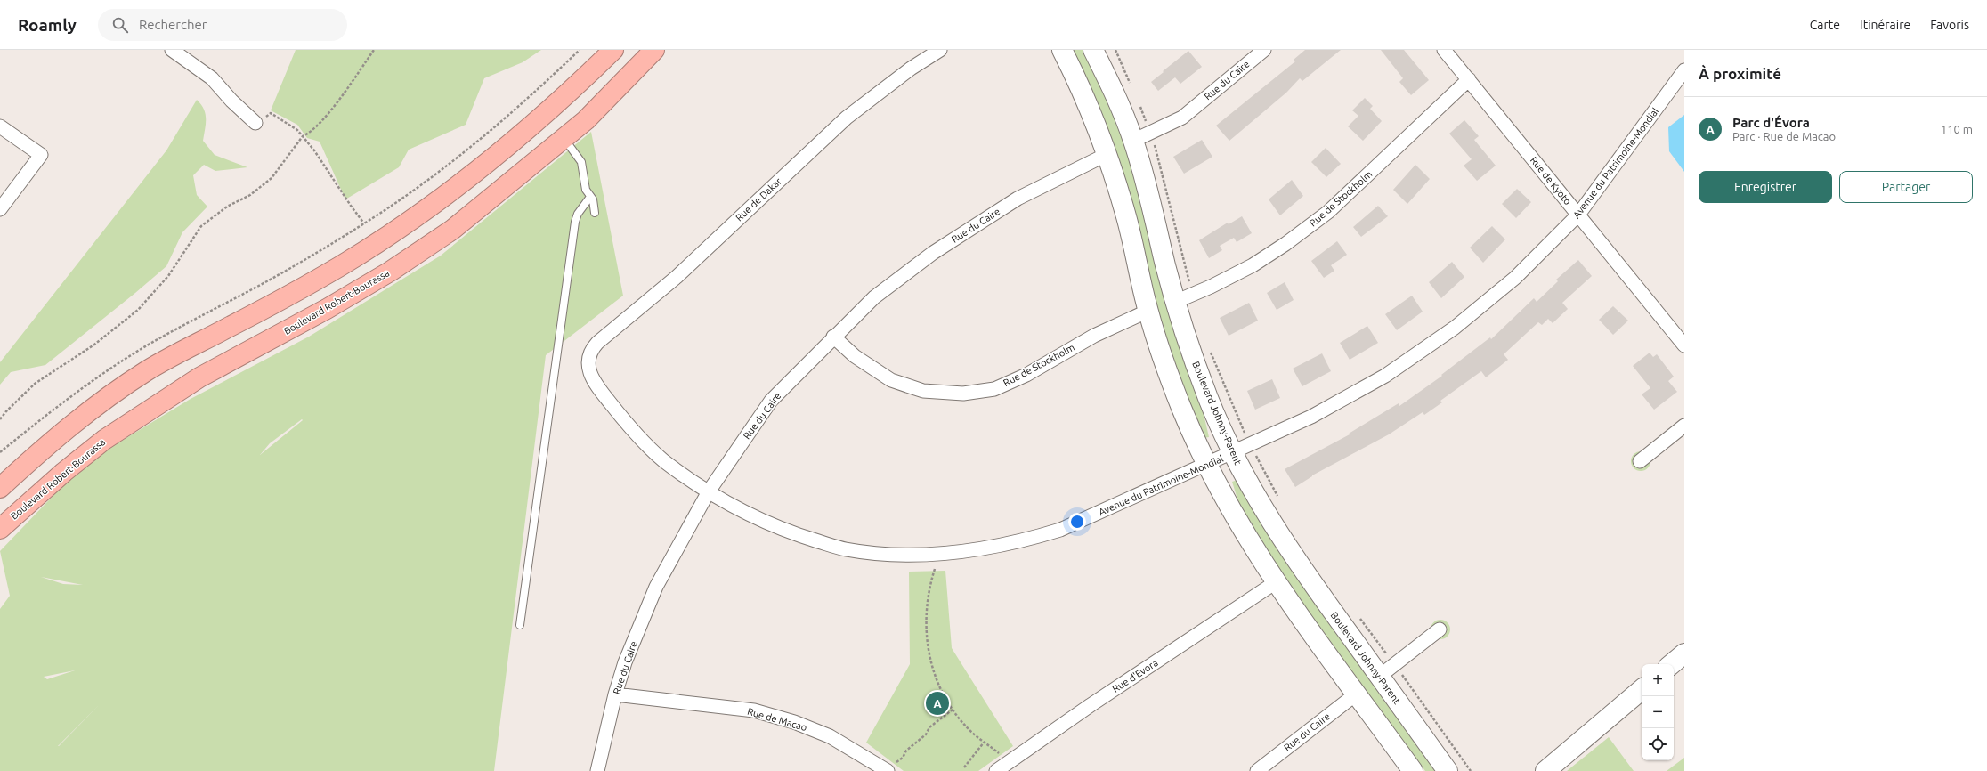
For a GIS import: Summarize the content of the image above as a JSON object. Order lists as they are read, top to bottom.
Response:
{
  "streets": {
    "highway": ["Boulevard Robert-Bourassa"],
    "street": [
      "Rue du Caire",
      "Avenue du Patrimoine-Mondial",
      "Rue de Kyoto",
      "Rue de Stockholm",
      "Rue de Dakar",
      "Boulevard Johnny-Parent",
      "Rue d'Evora",
      "Rue de Macao"
    ]
  },
  "crossings": [
    ["Rue du Caire", "Avenue du Patrimoine-Mondial"],
    ["Rue du Caire", "Rue de Stockholm"],
    ["Rue du Caire", "Boulevard Johnny-Parent"],
    ["Rue du Caire", "Rue de Macao"],
    ["Avenue du Patrimoine-Mondial", "Rue de Kyoto"],
    ["Avenue du Patrimoine-Mondial", "Rue de Dakar"],
    ["Avenue du Patrimoine-Mondial", "Boulevard Johnny-Parent"],
    ["Rue de Kyoto", "Rue de Stockholm"],
    ["Rue de Stockholm", "Boulevard Johnny-Parent"]
  ],
  "page": {
    "header": "Roamly",
    "search": "Rechercher",
    "nav": ["Carte", "Itinéraire", "Favoris"],
    "heading": "À proximité",
    "list": [
      {
        "mark": "A",
        "name": "Parc d'Évora",
        "note": "Parc · Rue de Macao",
        "value": "110 m"
      }
    ],
    "buttons": ["Enregistrer", "Partager"],
    "map_buttons": ["+", "−"],
    "pins": "A"
  }
}
